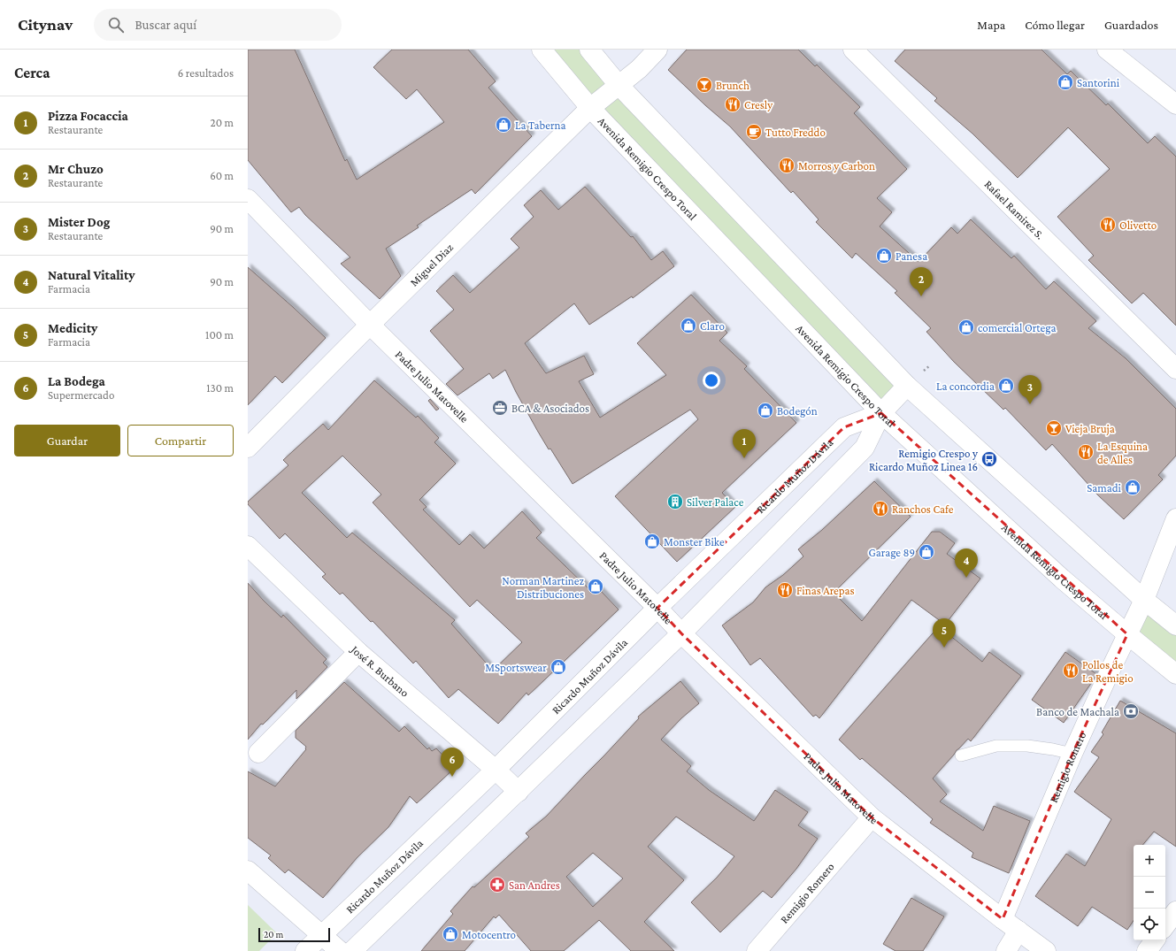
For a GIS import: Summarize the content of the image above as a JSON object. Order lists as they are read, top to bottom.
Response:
{
  "streets": {
    "street": [
      "Avenida Remigio Crespo Toral",
      "Rafael Ramirez S.",
      "Miguel Diaz",
      "Padre Julio Matovelle",
      "Ricardo Muñoz Dávila",
      "José R. Burbano",
      "Remigio Romero"
    ]
  },
  "crossings": [
    ["Avenida Remigio Crespo Toral", "Miguel Diaz"],
    ["Avenida Remigio Crespo Toral", "Ricardo Muñoz Dávila"],
    ["Avenida Remigio Crespo Toral", "Remigio Romero"],
    ["Miguel Diaz", "Padre Julio Matovelle"],
    ["Padre Julio Matovelle", "Ricardo Muñoz Dávila"],
    ["Padre Julio Matovelle", "Remigio Romero"],
    ["Ricardo Muñoz Dávila", "José R. Burbano"]
  ],
  "places": {
    "shop": [
      "Santorini",
      "La Taberna",
      "Panesa",
      "Claro",
      "comercial Ortega",
      "La concordia",
      "Bodegón",
      "Samadi",
      "Monster Bike",
      "Garage 89",
      "Norman Martinez Distribuciones",
      "MSportswear",
      "Motocentro"
    ],
    "bar": ["Brunch", "Vieja Bruja"],
    "restaurant": [
      "Cresly",
      "Morros y Carbon",
      "Olivetto",
      "La Esquina de Alles",
      "Ranchos Cafe",
      "Finas Arepas",
      "Pollos de La Remigio"
    ],
    "cafe": ["Tutto Freddo"],
    "office": ["BCA & Asociados"],
    "bus stop": ["Remigio Crespo y Ricardo Muñoz Linea 16"],
    "building": ["Silver Palace"],
    "bank": ["Banco de Machala"],
    "pharmacy": ["San Andres"]
  },
  "scale_bar": "20 m",
  "page": {
    "header": "Citynav",
    "search": "Buscar aquí",
    "nav": ["Mapa", "Cómo llegar", "Guardados"],
    "heading": ["Cerca", "6 resultados"],
    "list": [
      {
        "mark": "1",
        "name": "Pizza Focaccia",
        "note": "Restaurante",
        "value": "20 m"
      },
      {
        "mark": "2",
        "name": "Mr Chuzo",
        "note": "Restaurante",
        "value": "60 m"
      },
      {
        "mark": "3",
        "name": "Mister Dog",
        "note": "Restaurante",
        "value": "90 m"
      },
      {
        "mark": "4",
        "name": "Natural Vitality",
        "note": "Farmacia",
        "value": "90 m"
      },
      {
        "mark": "5",
        "name": "Medicity",
        "note": "Farmacia",
        "value": "100 m"
      },
      {
        "mark": "6",
        "name": "La Bodega",
        "note": "Supermercado",
        "value": "130 m"
      }
    ],
    "pins": [
      "2",
      "3",
      "1",
      "4",
      "5",
      "6"
    ],
    "buttons": ["Guardar", "Compartir"],
    "map_buttons": ["+", "−"],
    "scale": "20 m"
  }
}
